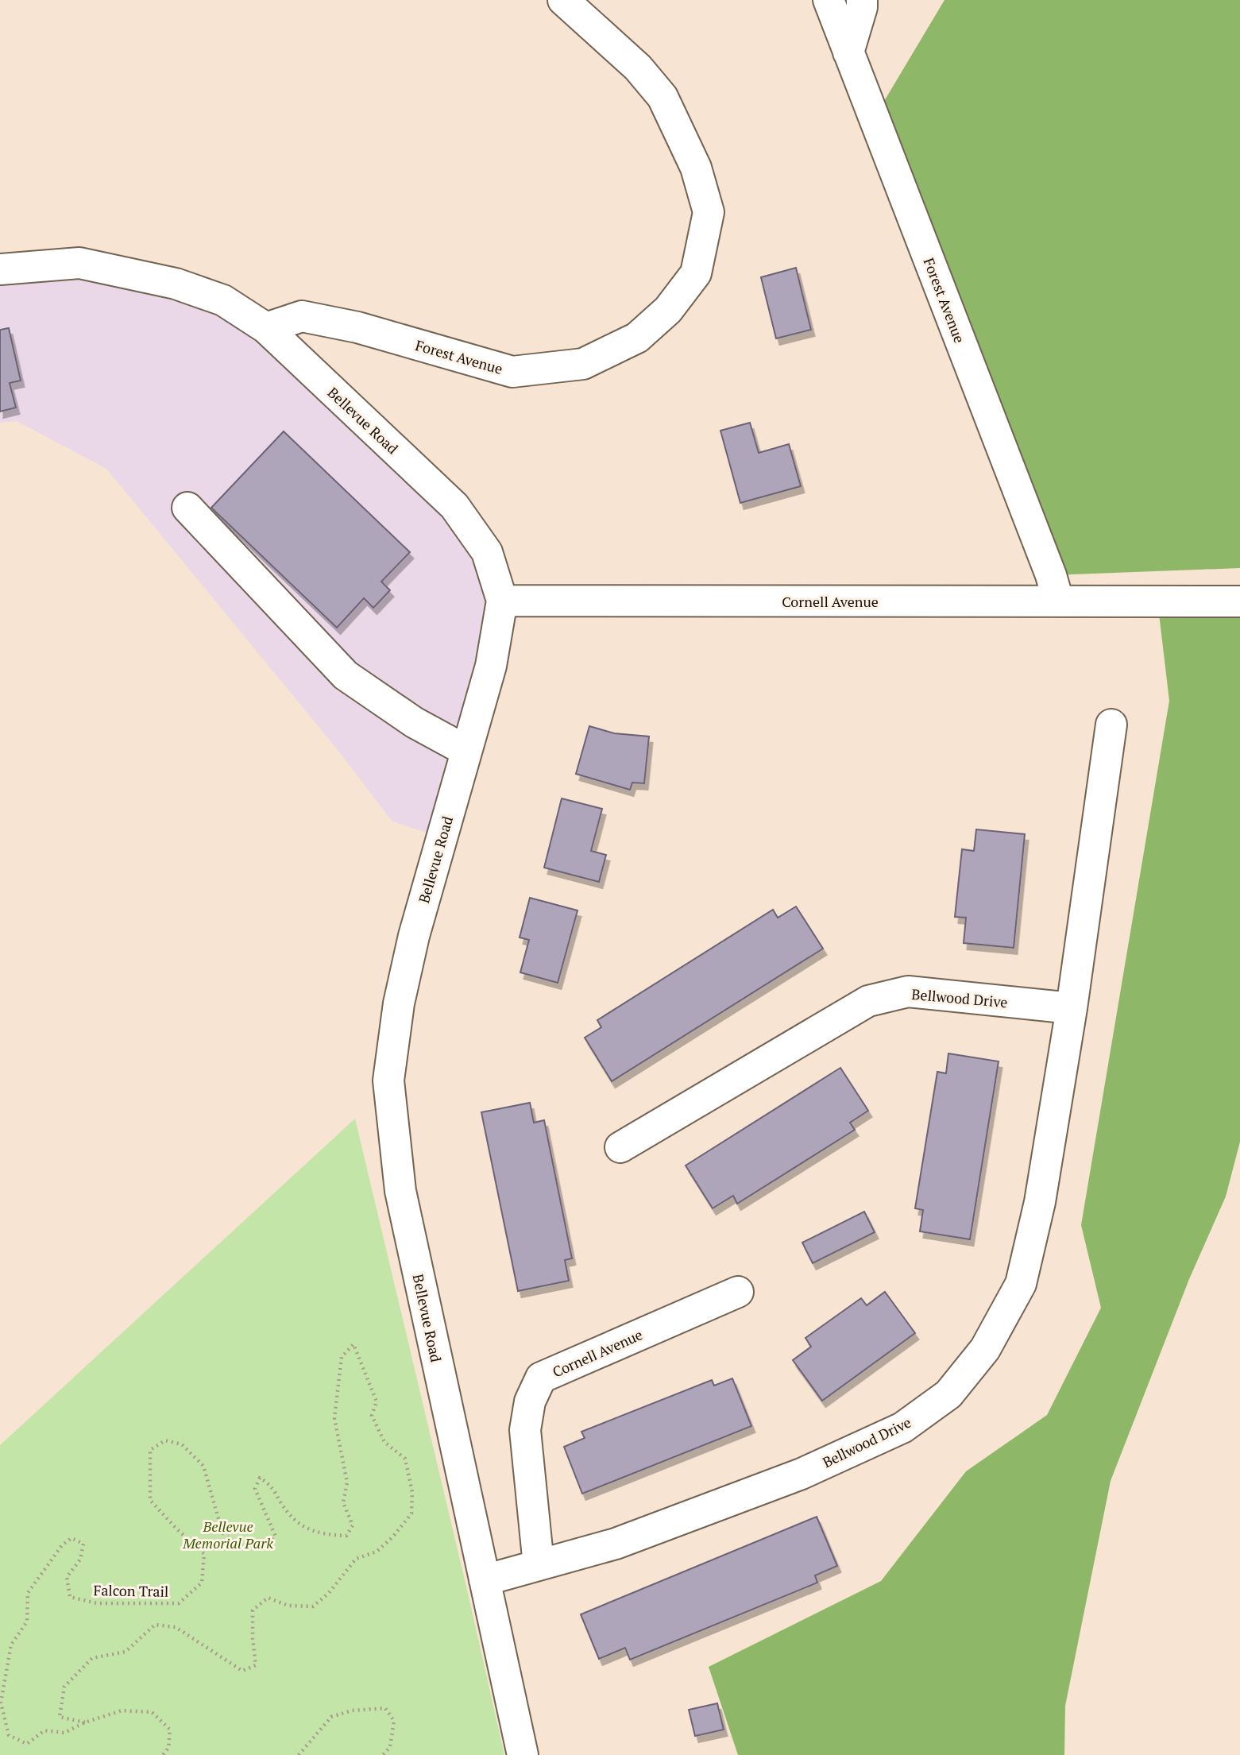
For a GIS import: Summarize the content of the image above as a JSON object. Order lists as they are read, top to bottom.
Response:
{
  "streets": {
    "street": [
      "Forest Avenue",
      "Bellevue Road",
      "Cornell Avenue",
      "Bellwood Drive"
    ],
    "path": ["Falcon Trail"]
  },
  "crossings": [
    ["Forest Avenue", "Bellevue Road"],
    ["Forest Avenue", "Cornell Avenue"],
    ["Bellevue Road", "Cornell Avenue"],
    ["Bellevue Road", "Bellwood Drive"],
    ["Cornell Avenue", "Bellwood Drive"]
  ],
  "parks": ["Bellevue Memorial Park"]
}
